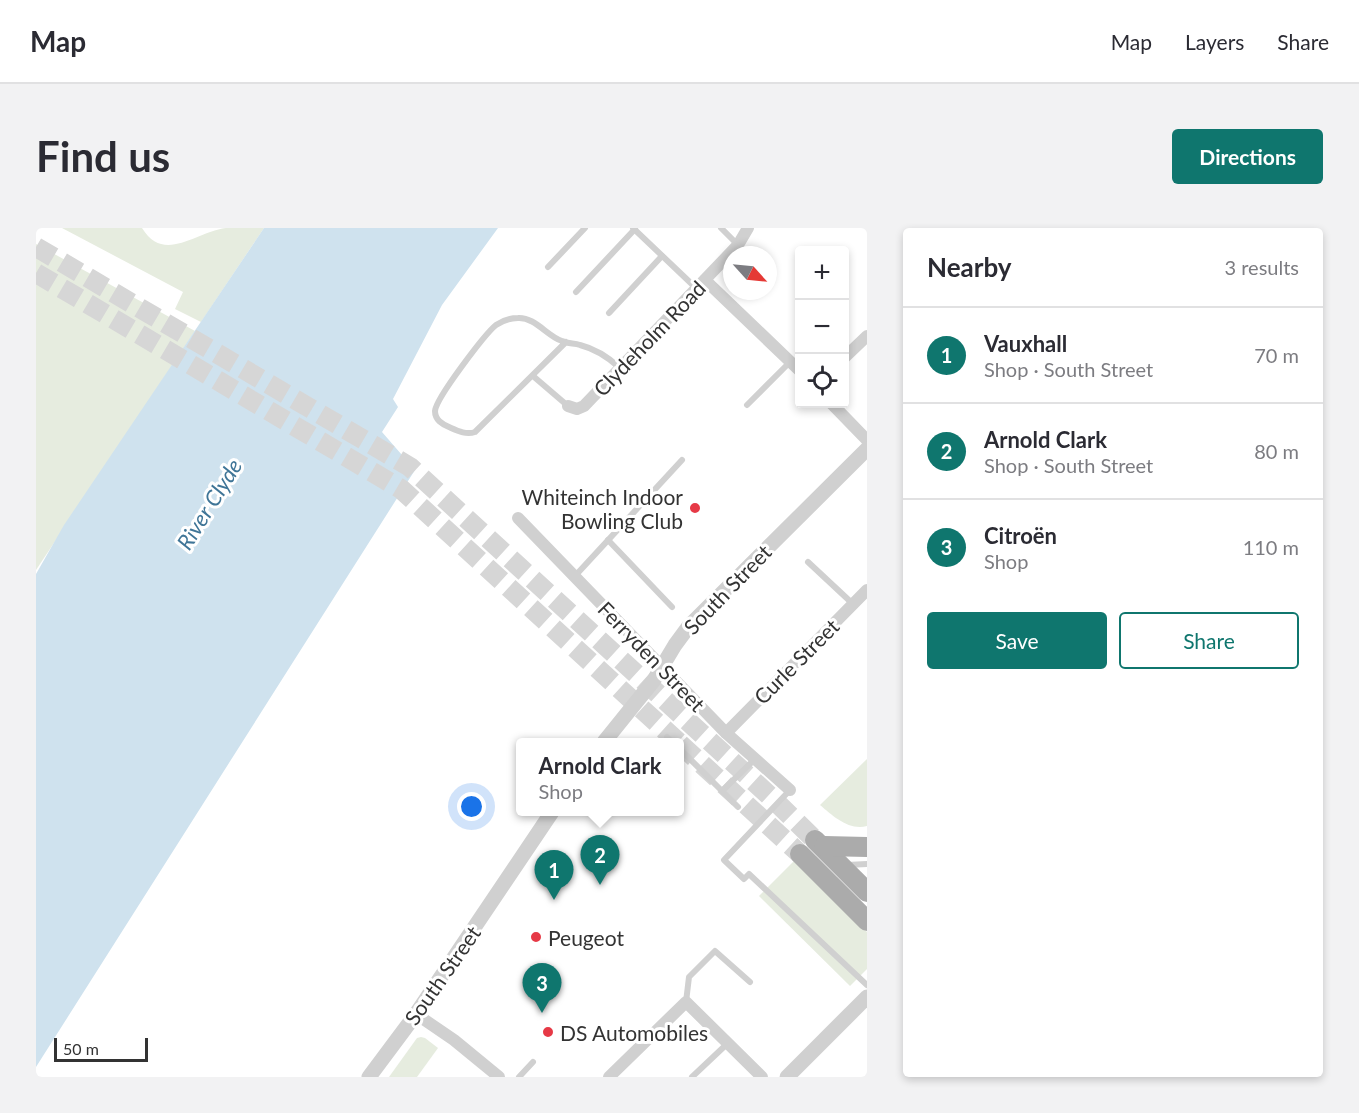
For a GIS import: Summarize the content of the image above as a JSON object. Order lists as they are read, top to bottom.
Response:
{
  "streets": {
    "street": [
      "Clydeholm Road",
      "South Street",
      "Ferryden Street",
      "Curle Street"
    ]
  },
  "crossings": [
    ["South Street", "Ferryden Street"],
    ["Ferryden Street", "Curle Street"]
  ],
  "water": ["River Clyde"],
  "places": ["Whiteinch Indoor Bowling Club", "Peugeot", "DS Automobiles"],
  "scale_bar": "50 m",
  "north": "bottom right",
  "page": {
    "header": "Map",
    "nav": ["Map", "Layers", "Share"],
    "buttons": [
      "Directions",
      ["Save", "Share"]
    ],
    "title": "Find us",
    "heading": ["Nearby", "3 results"],
    "map_buttons": ["+", "−"],
    "list": [
      {
        "mark": "1",
        "name": "Vauxhall",
        "note": "Shop · South Street",
        "value": "70 m"
      },
      {
        "mark": "2",
        "name": "Arnold Clark",
        "note": "Shop · South Street",
        "value": "80 m"
      },
      {
        "mark": "3",
        "name": "Citroën",
        "note": "Shop",
        "value": "110 m"
      }
    ],
    "popup": ["Arnold Clark", "Shop"],
    "pins": ["2", "1", "3"],
    "scale": "50 m"
  }
}
